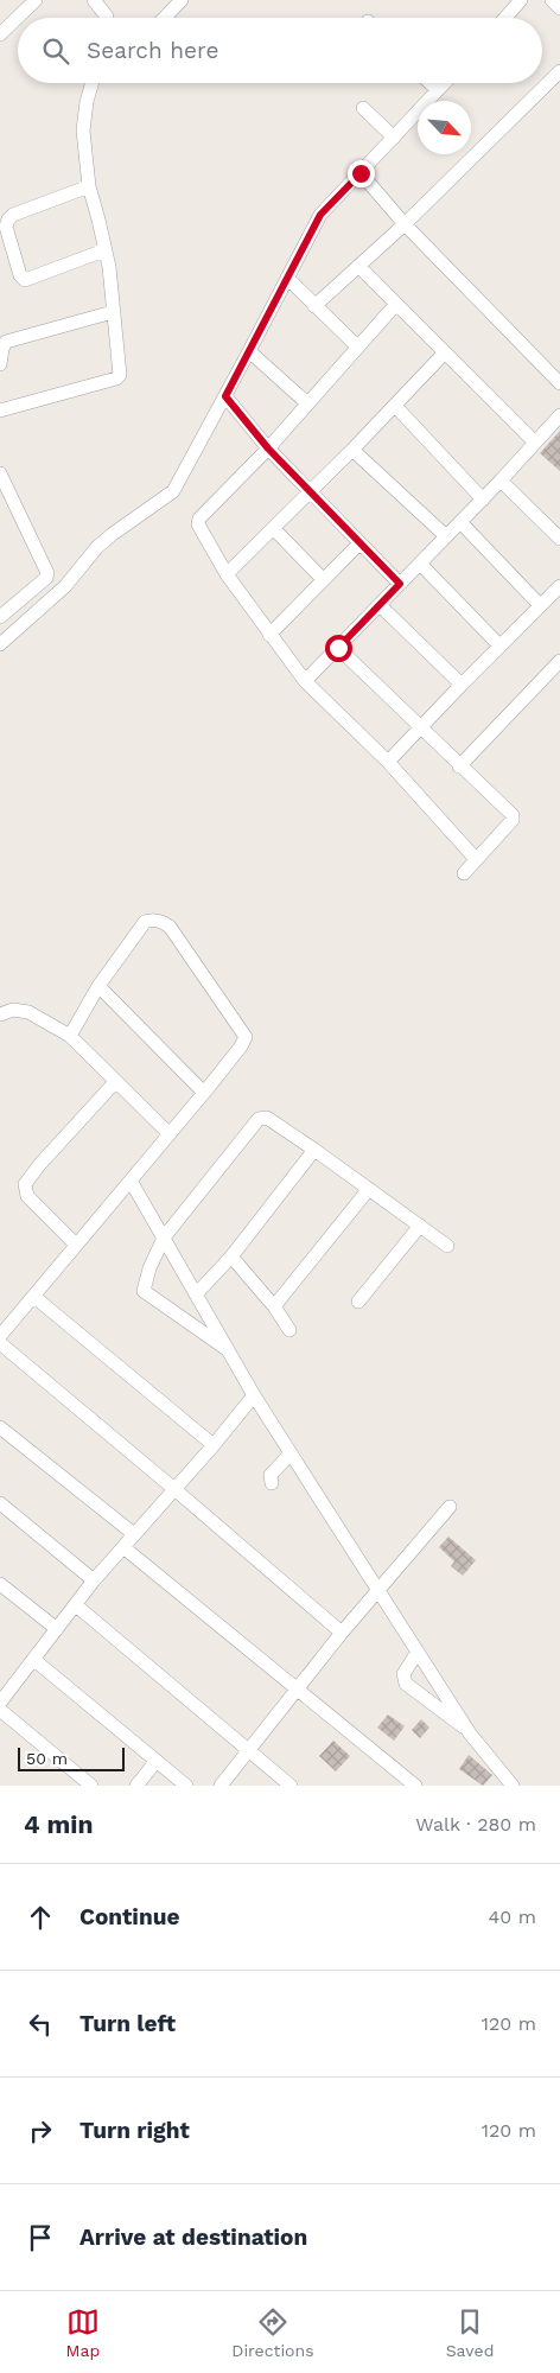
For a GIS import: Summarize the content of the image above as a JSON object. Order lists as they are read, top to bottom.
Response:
{
  "scale_bar": "50 m",
  "north": "bottom right",
  "page": {
    "search": "Search here",
    "scale": "50 m",
    "heading": ["4 min", "Walk · 280 m"],
    "list": [
      ["Continue", "40 m"],
      ["Turn left", "120 m"],
      ["Turn right", "120 m"],
      "Arrive at destination"
    ],
    "nav": ["Map", "Directions", "Saved"]
  }
}
